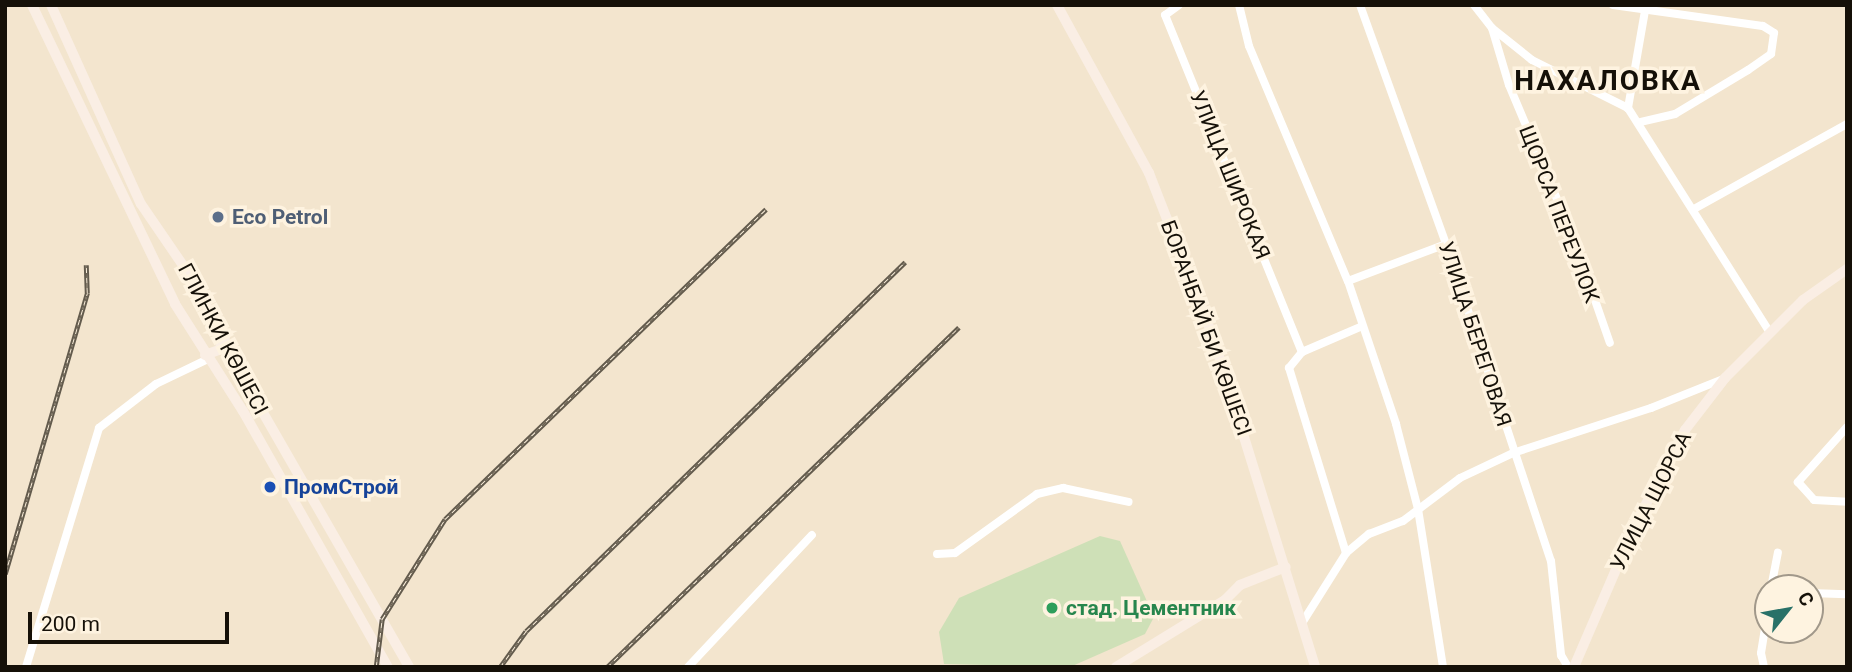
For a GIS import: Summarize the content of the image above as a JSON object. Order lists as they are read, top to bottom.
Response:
{
  "streets": {
    "main road": ["БОРАНБАЙ БИ КӨШЕСІ", "ГЛИНКИ КӨШЕСІ", "УЛИЦА ЩОРСА"],
    "street": ["УЛИЦА ШИРОКАЯ", "ЩОРСА ПЕРЕУЛОК", "УЛИЦА БЕРЕГОВАЯ"]
  },
  "districts": ["НАХАЛОВКА"],
  "places": ["Eco Petrol", "ПромСтрой", "стад. Цементник"],
  "scale_bar": "200 m",
  "north": "top right"
}
